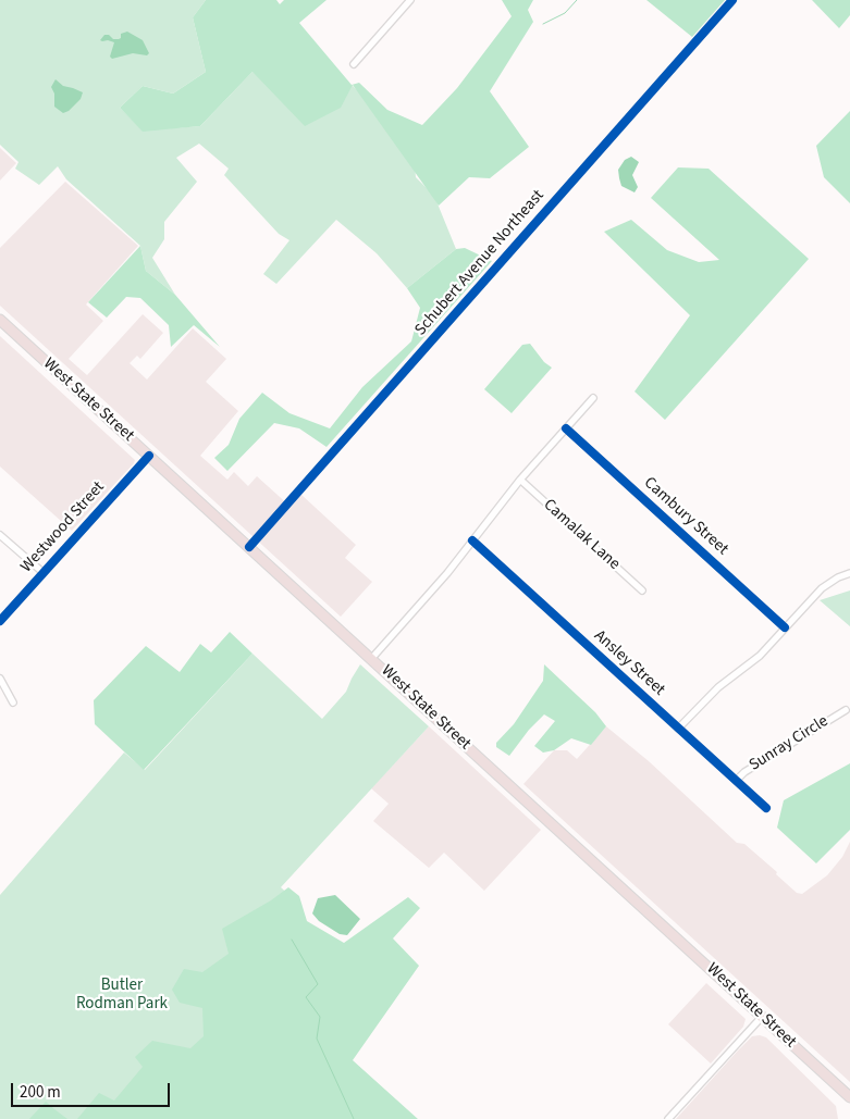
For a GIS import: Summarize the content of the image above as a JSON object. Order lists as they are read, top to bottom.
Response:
{
  "streets": {
    "highway": ["West State Street"],
    "street": [
      "Schubert Avenue Northeast",
      "Cambury Street",
      "Westwood Street",
      "Camalak Lane",
      "Ansley Street",
      "Sunray Circle"
    ]
  },
  "crossings": [
    ["Schubert Avenue Northeast", "West State Street"],
    ["West State Street", "Westwood Street"],
    ["Ansley Street", "Sunray Circle"]
  ],
  "parks": ["Butler Rodman Park"],
  "scale_bar": "200 m"
}
